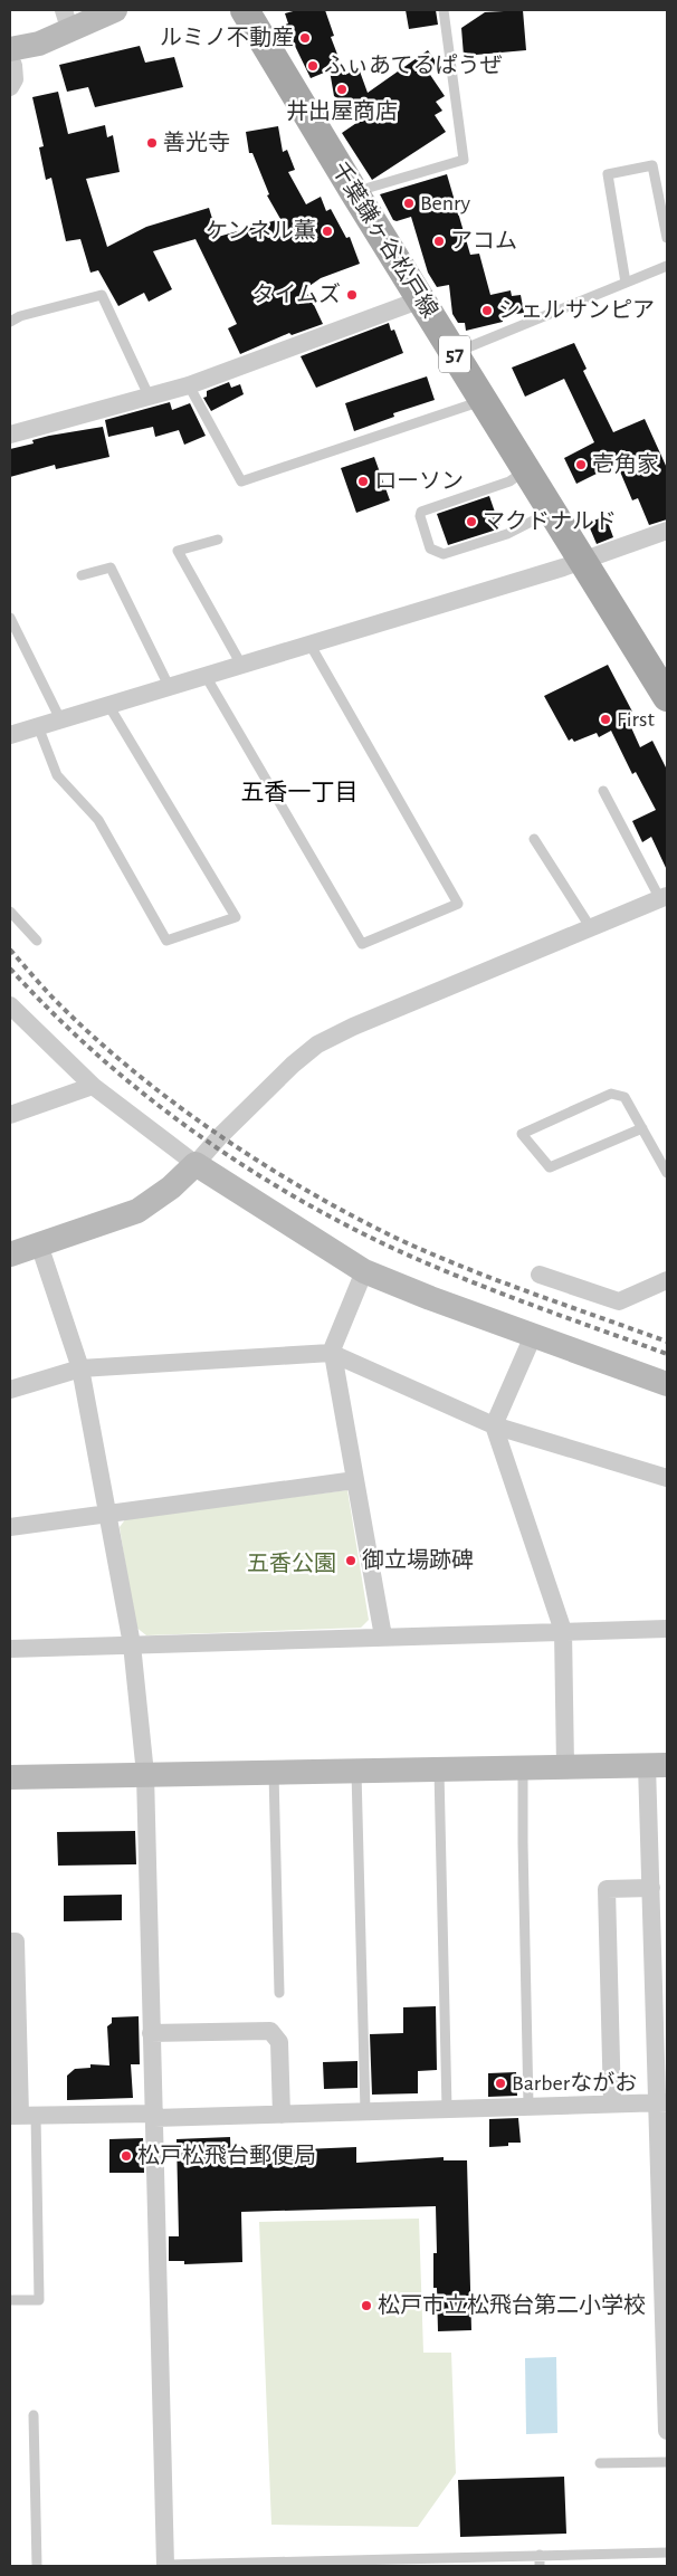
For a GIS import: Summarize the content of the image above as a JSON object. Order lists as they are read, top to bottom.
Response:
{
  "streets": {
    "main road": ["千葉鎌ヶ谷松戸線", "57"]
  },
  "districts": ["五香一丁目"],
  "parks": ["五香公園"],
  "places": [
    "ルミノ不動産",
    "ふぃあてるぱうぜ",
    "井出屋商店",
    "善光寺",
    "Benry",
    "ケンネル薫",
    "アコム",
    "タイムズ",
    "シェルサンピア",
    "壱角家",
    "ローソン",
    "マクドナルド",
    "First",
    "御立場跡碑",
    "Barberながお",
    "松戸松飛台郵便局",
    "松戸市立松飛台第二小学校"
  ]
}
